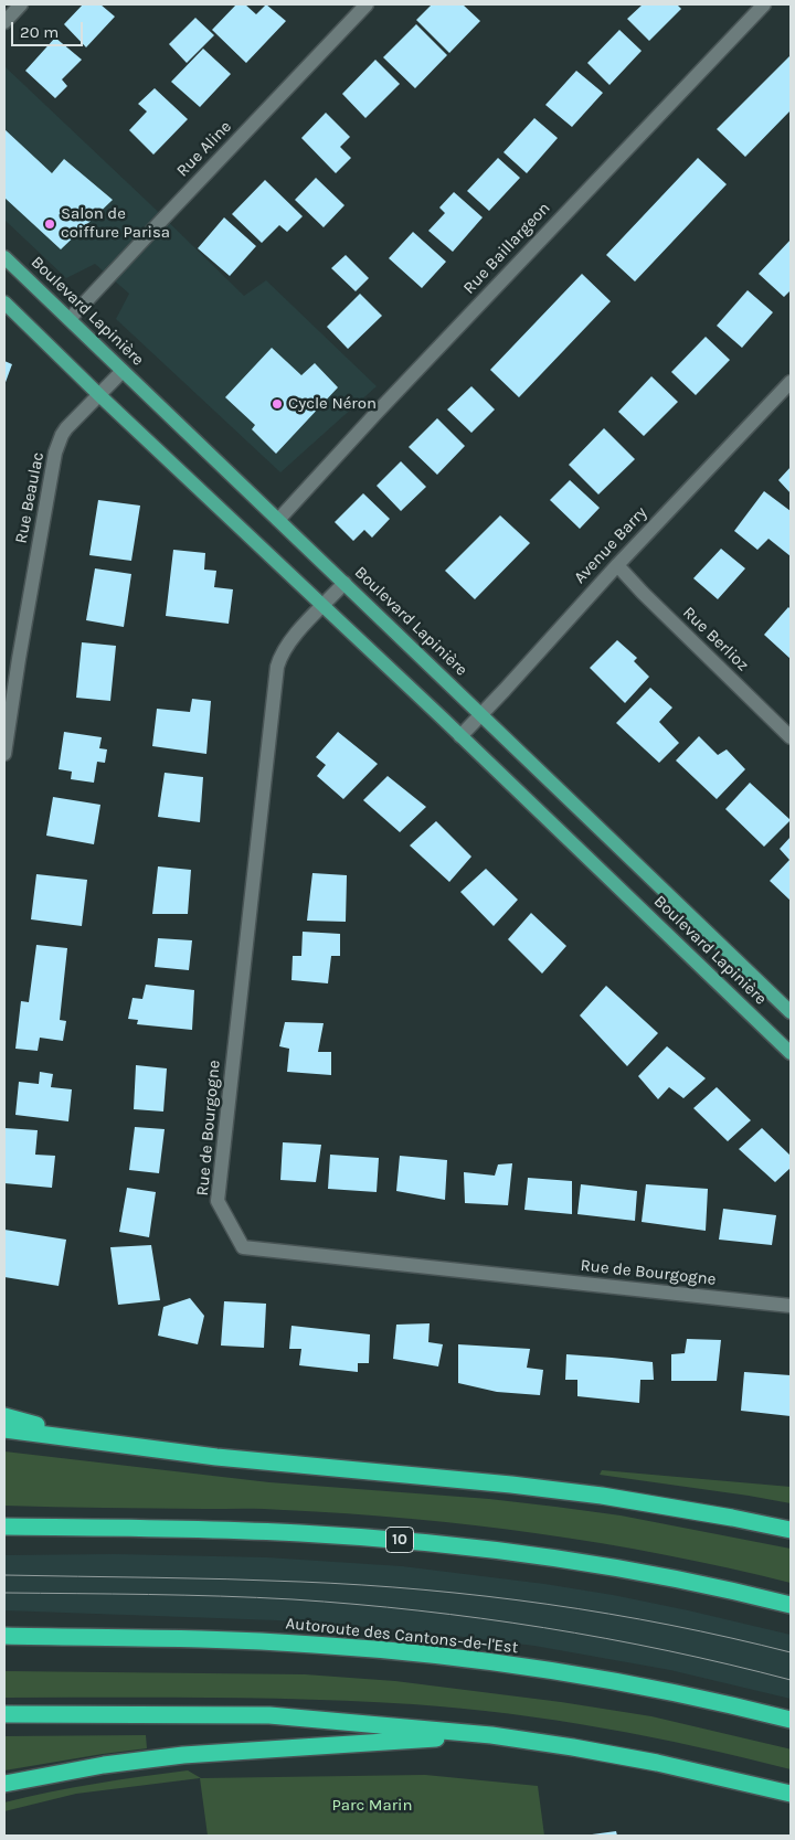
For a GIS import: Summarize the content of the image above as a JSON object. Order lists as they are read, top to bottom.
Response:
{
  "streets": {
    "highway": ["10", "Autoroute des Cantons-de-l'Est"],
    "main road": ["Boulevard Lapinière"],
    "street": [
      "Rue Aline",
      "Rue Baillargeon",
      "Rue Beaulac",
      "Avenue Barry",
      "Rue Berlioz",
      "Rue de Bourgogne"
    ]
  },
  "crossings": [
    ["Rue Aline", "Boulevard Lapinière"],
    ["Rue Baillargeon", "Boulevard Lapinière"],
    ["Boulevard Lapinière", "Rue Beaulac"],
    ["Boulevard Lapinière", "Avenue Barry"],
    ["Boulevard Lapinière", "Rue de Bourgogne"],
    ["Avenue Barry", "Rue Berlioz"]
  ],
  "parks": ["Parc Marin"],
  "places": ["Salon de coiffure Parisa", "Cycle Néron"],
  "scale_bar": "20 m"
}
